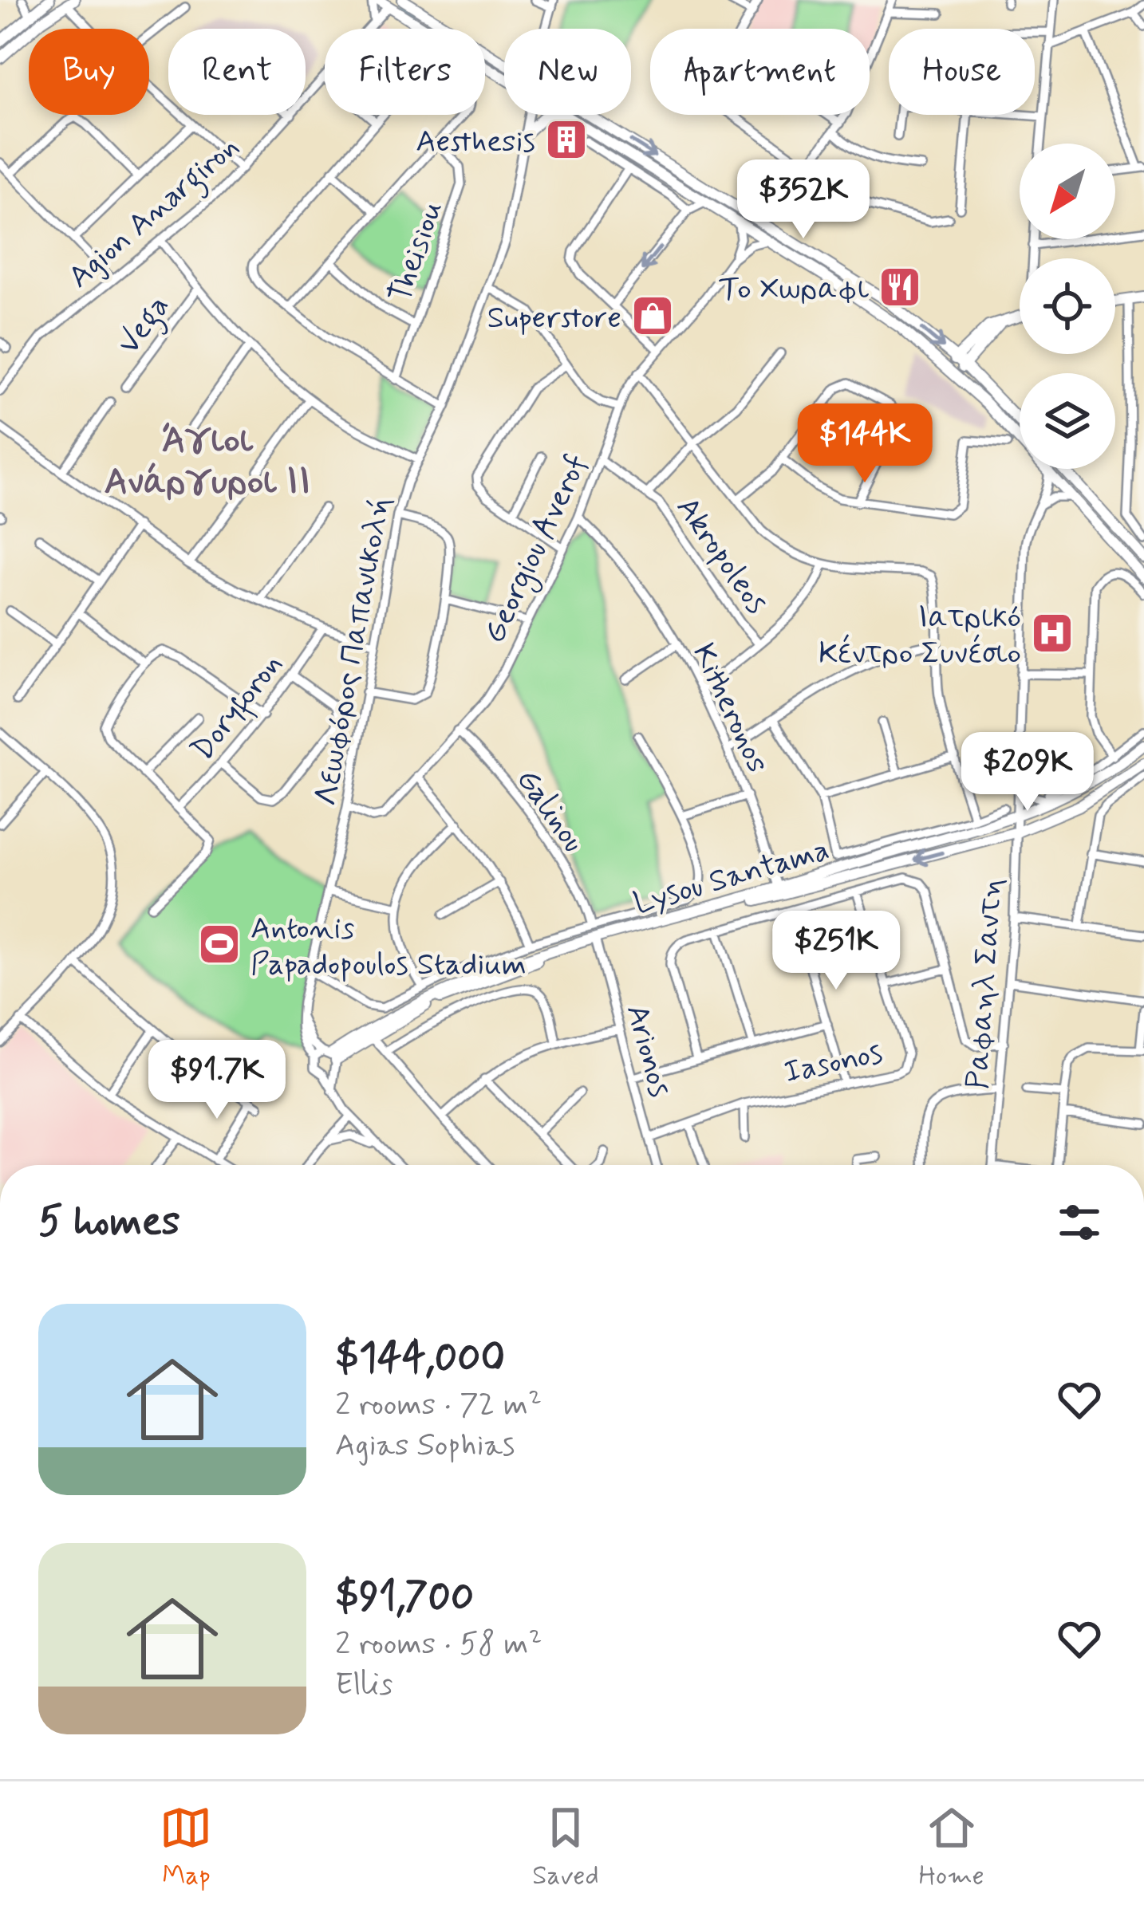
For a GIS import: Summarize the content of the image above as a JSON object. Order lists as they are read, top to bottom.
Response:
{
  "streets": {
    "main road": ["Lysou Santama"],
    "street": [
      "Agion Anargiron",
      "Theisiou",
      "Vega",
      "Georgiou Averof",
      "Akropoleos",
      "Λεωφόρος Παπανικολή",
      "Doryforon",
      "Kitheronos",
      "Galinou",
      "Ραφαηλ Σαντη",
      "Arionos",
      "Iasonos"
    ]
  },
  "crossings": [
    ["Georgiou Averof", "Akropoleos"],
    ["Georgiou Averof", "Λεωφόρος Παπανικολή"],
    ["Georgiou Averof", "Kitheronos"],
    ["Georgiou Averof", "Galinou"],
    ["Λεωφόρος Παπανικολή", "Lysou Santama"],
    ["Kitheronos", "Lysou Santama"],
    ["Lysou Santama", "Ραφαηλ Σαντη"],
    ["Lysou Santama", "Arionos"],
    ["Arionos", "Iasonos"]
  ],
  "districts": ["Άγιοι Ανάργυροι ΙΙ"],
  "places": {
    "building": ["Aesthesis"],
    "restaurant": ["Το Χωραφι"],
    "shop": ["Superstore"],
    "hospital": ["Ιατρικό Κέντρο Συνέσιο"],
    "sports": ["Antonis Papadopoulos Stadium"]
  },
  "north": "bottom left",
  "page": {
    "chip": [
      "Buy",
      "Rent",
      "Filters",
      "New",
      "Apartment",
      "House"
    ],
    "price": [
      "$352K",
      "$144K",
      "$209K",
      "$251K",
      "$91.7K"
    ],
    "heading": "5 homes",
    "list": [
      {
        "name": "$144,000",
        "note": "2 rooms · 72 m² · Agias Sophias"
      },
      {
        "name": "$91,700",
        "note": "2 rooms · 58 m² · Ellis"
      }
    ],
    "tabs": ["Map", "Saved", "Home"]
  }
}
